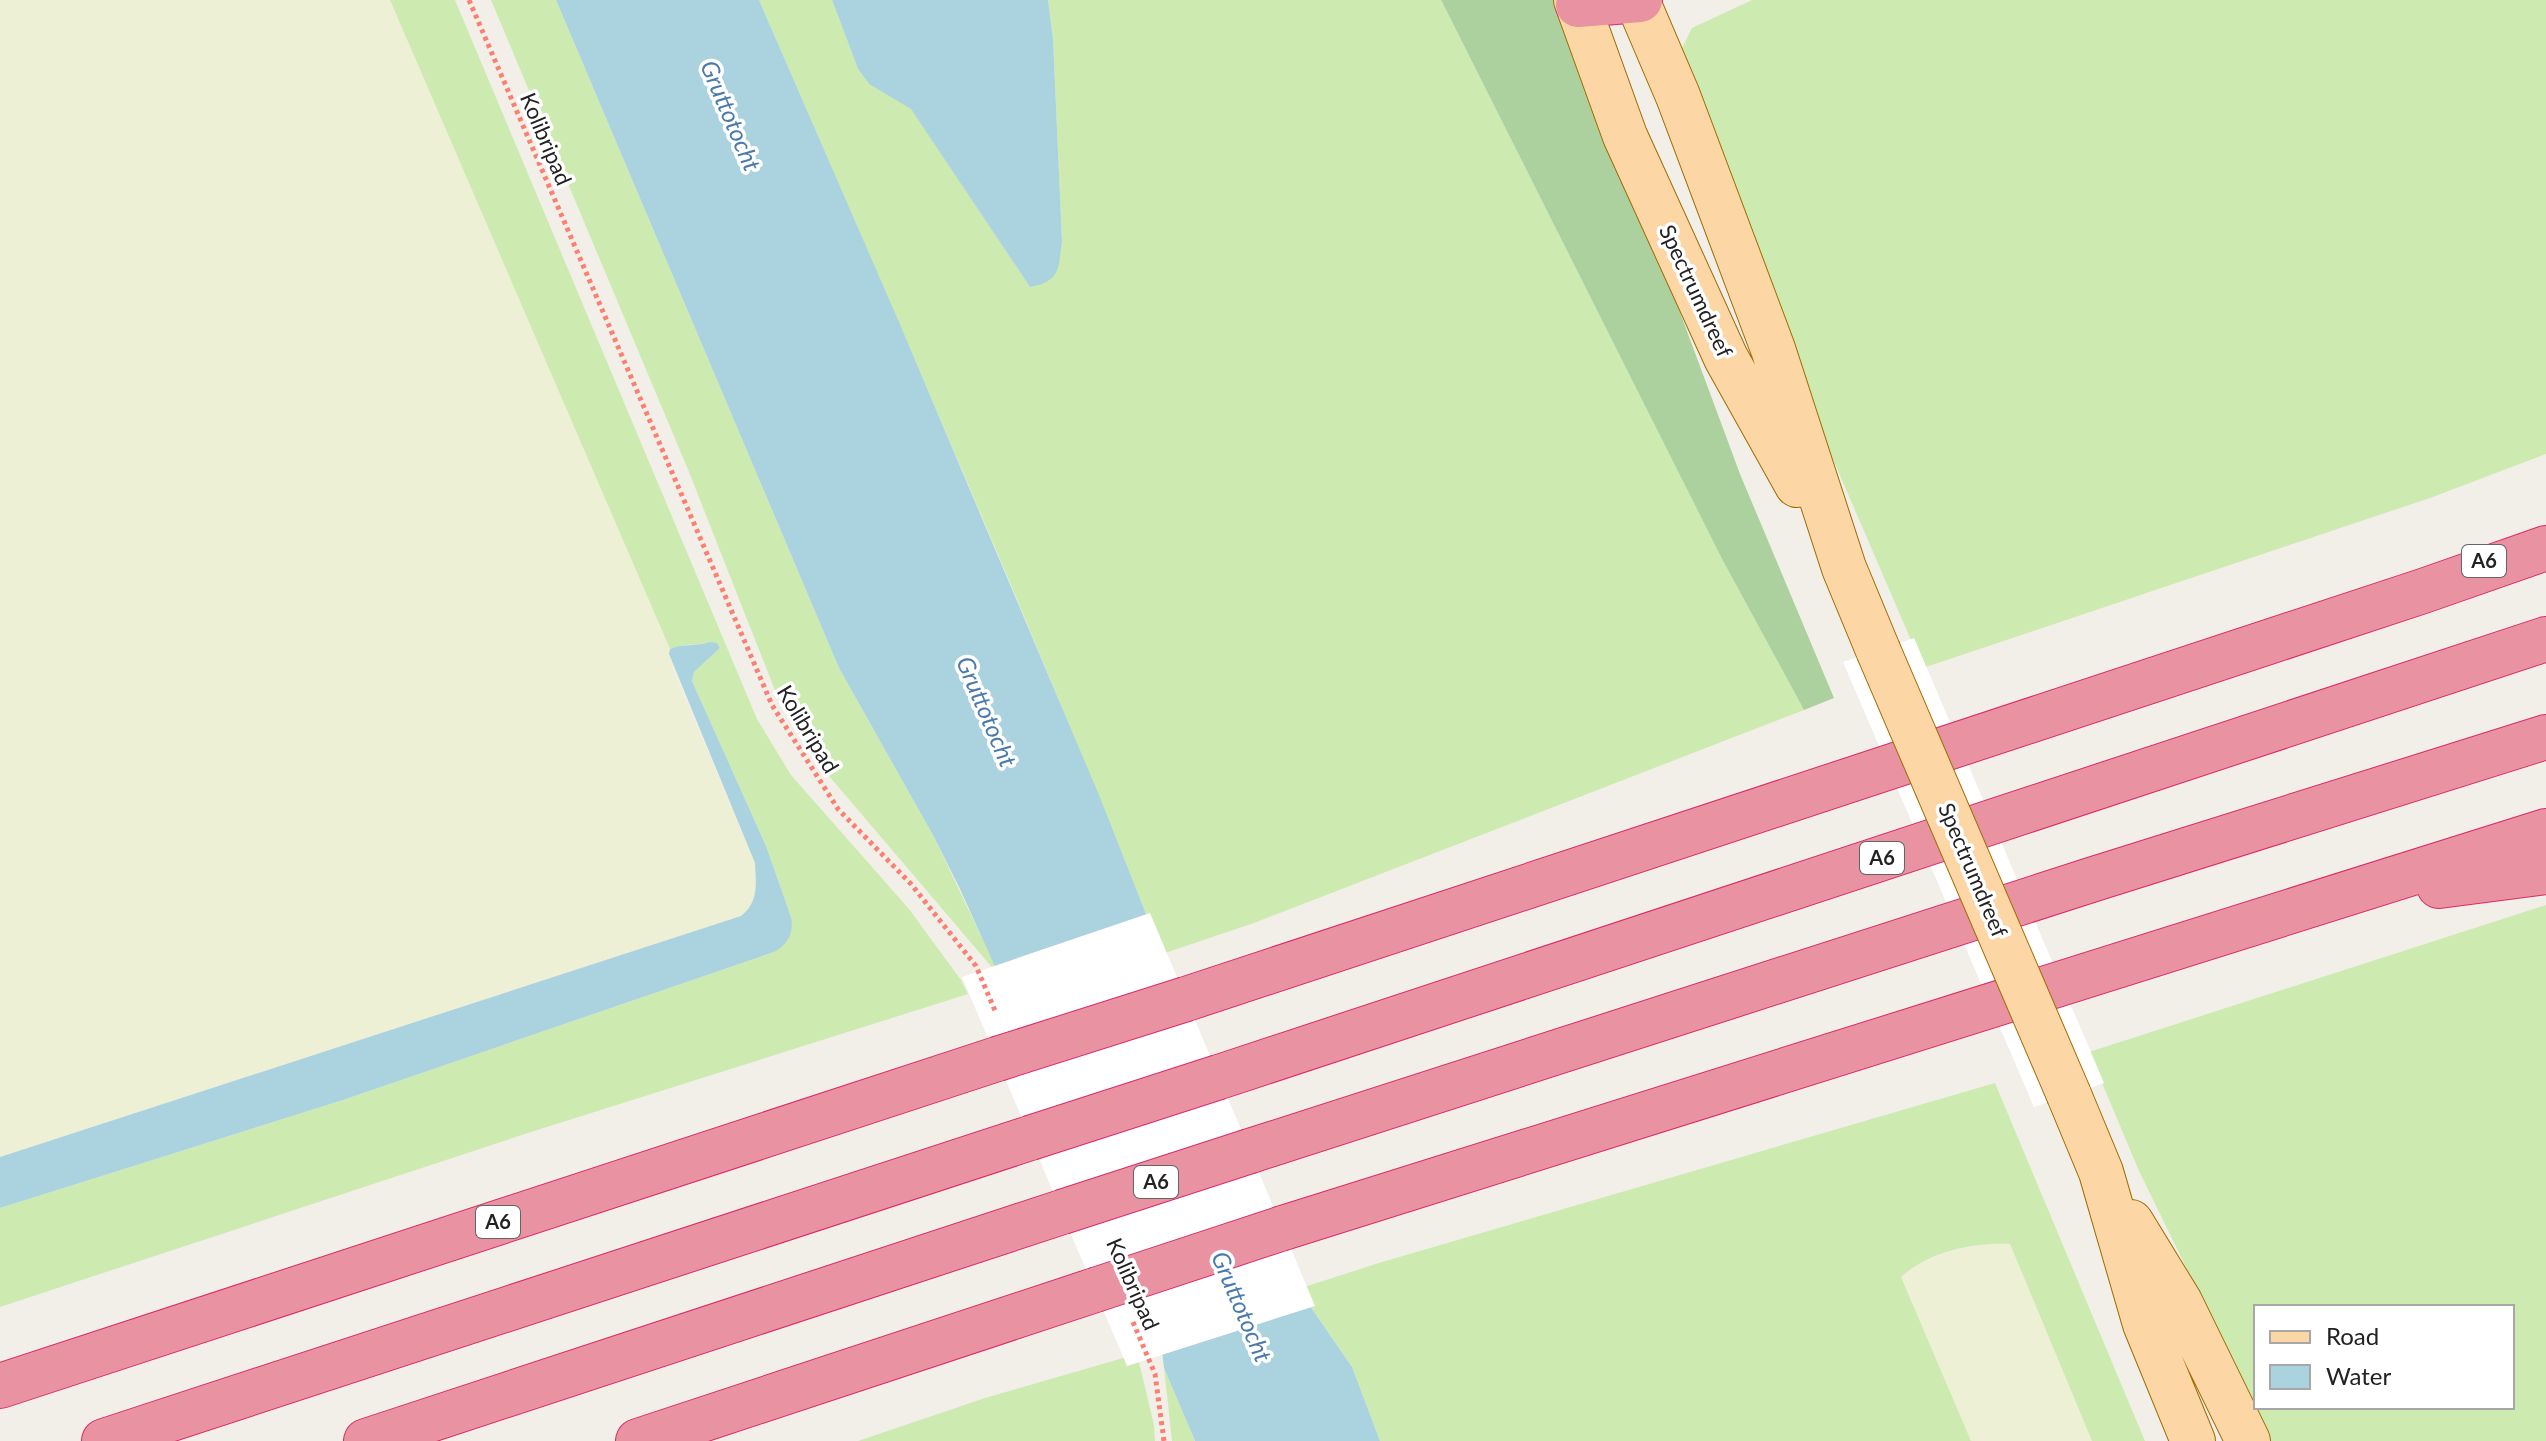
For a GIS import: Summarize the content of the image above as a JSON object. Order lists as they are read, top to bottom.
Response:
{
  "streets": {
    "highway": ["A6"],
    "main road": ["Spectrumdreef"],
    "path": ["Kolibripad"]
  },
  "crossings": [
    ["Kolibripad", "A6"]
  ],
  "water": ["Gruttotocht"],
  "legend": ["Road", "Water"]
}
